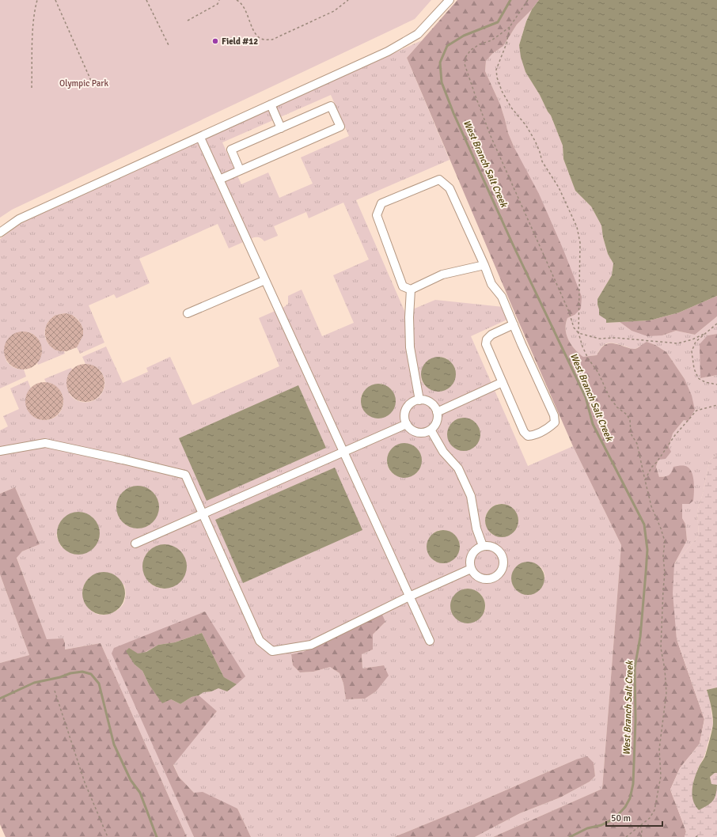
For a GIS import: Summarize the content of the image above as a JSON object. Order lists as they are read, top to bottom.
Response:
{
  "water": ["West Branch Salt Creek"],
  "parks": ["Olympic Park"],
  "places": ["Field #12"],
  "scale_bar": "50 m"
}
